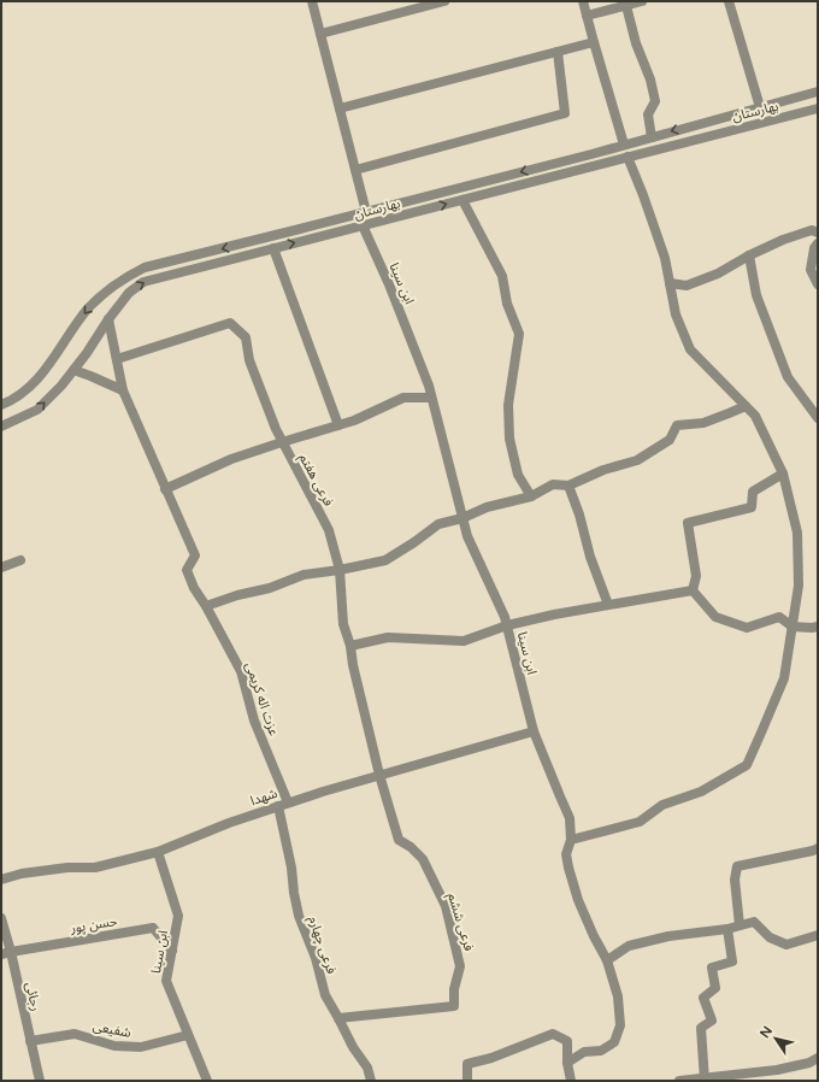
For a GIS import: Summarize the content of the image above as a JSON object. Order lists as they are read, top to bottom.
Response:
{
  "streets": {
    "street": [
      "بهارستان",
      "ابن سینا",
      "فرعی هفتم",
      "عزت اله کریمی",
      "شهدا",
      "فرعی ششم",
      "حسن پور",
      "فرعی چهارم",
      "رجائی",
      "شفیعی"
    ]
  },
  "crossings": [
    ["بهارستان", "ابن سینا"],
    ["ابن سینا", "شهدا"],
    ["ابن سینا", "حسن پور"],
    ["ابن سینا", "شفیعی"],
    ["فرعی هفتم", "شهدا"],
    ["فرعی هفتم", "فرعی ششم"],
    ["عزت اله کریمی", "شهدا"],
    ["عزت اله کریمی", "فرعی چهارم"],
    ["شهدا", "فرعی ششم"],
    ["شهدا", "فرعی چهارم"],
    ["فرعی ششم", "فرعی چهارم"],
    ["حسن پور", "رجائی"],
    ["رجائی", "شفیعی"]
  ],
  "north": "top left"
}
